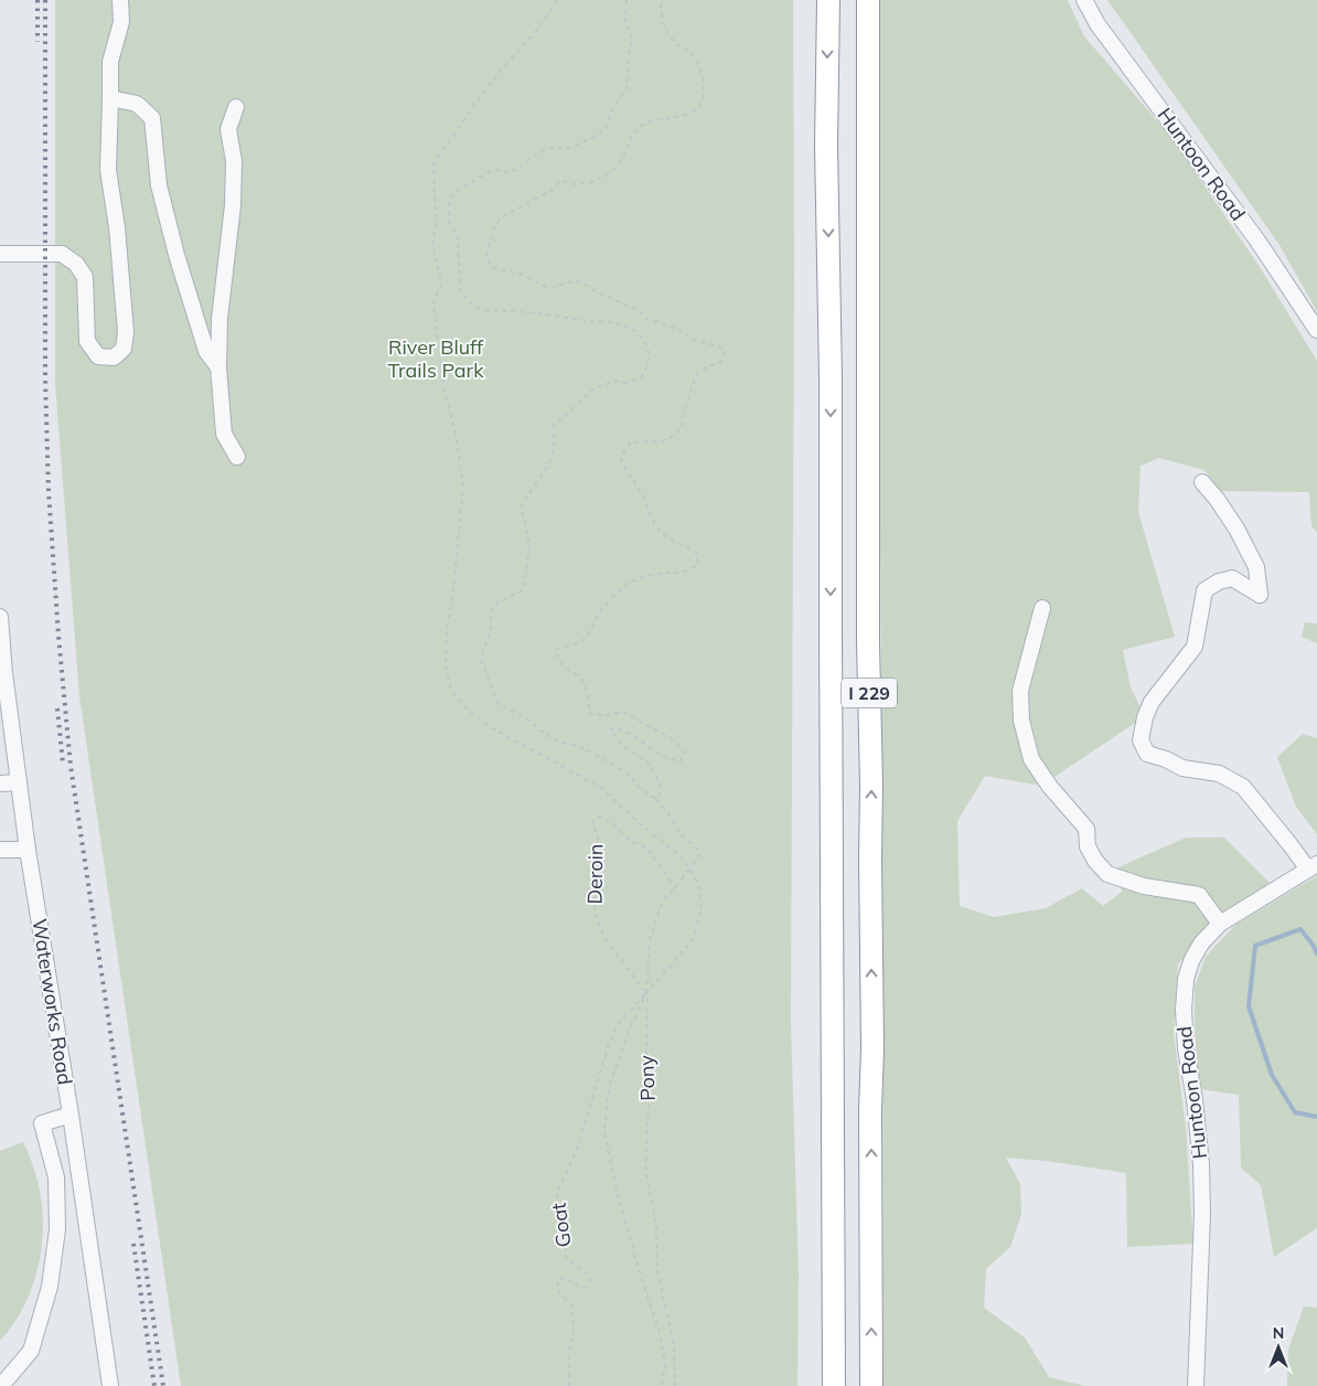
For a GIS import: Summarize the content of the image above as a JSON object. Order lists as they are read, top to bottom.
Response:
{
  "streets": {
    "highway": ["I 229"],
    "street": ["Huntoon Road", "Waterworks Road"],
    "path": ["Deroin", "Pony", "Goat"]
  },
  "crossings": [
    ["Deroin", "Pony"],
    ["Deroin", "Goat"],
    ["Pony", "Goat"]
  ],
  "parks": ["River Bluff Trails Park"],
  "north": "top"
}
